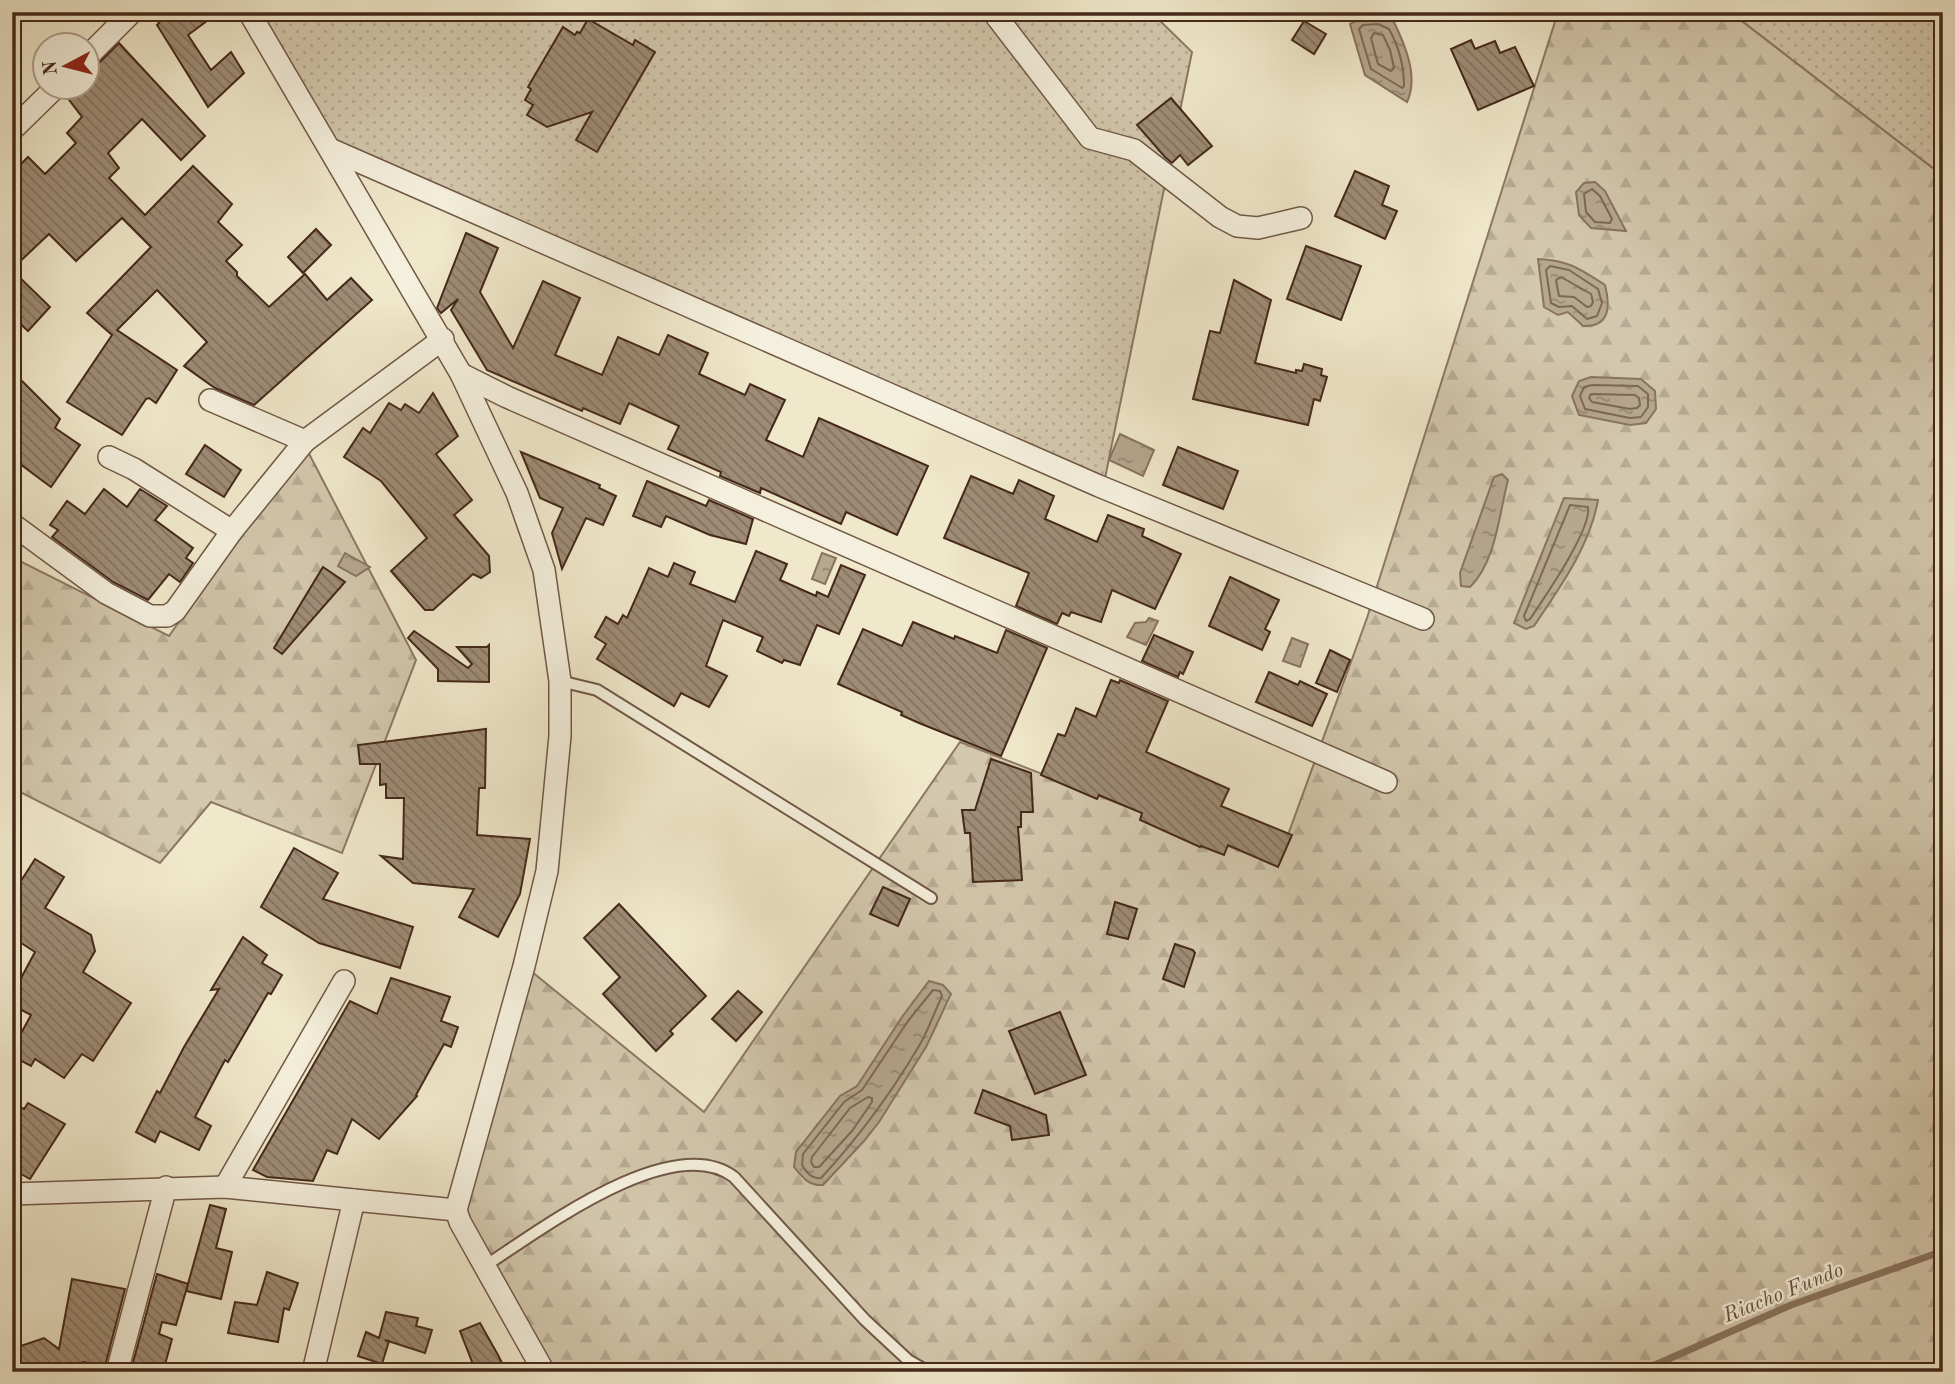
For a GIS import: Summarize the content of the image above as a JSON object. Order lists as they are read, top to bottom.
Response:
{
  "water": ["Riacho Fundo"],
  "north": "left"
}
